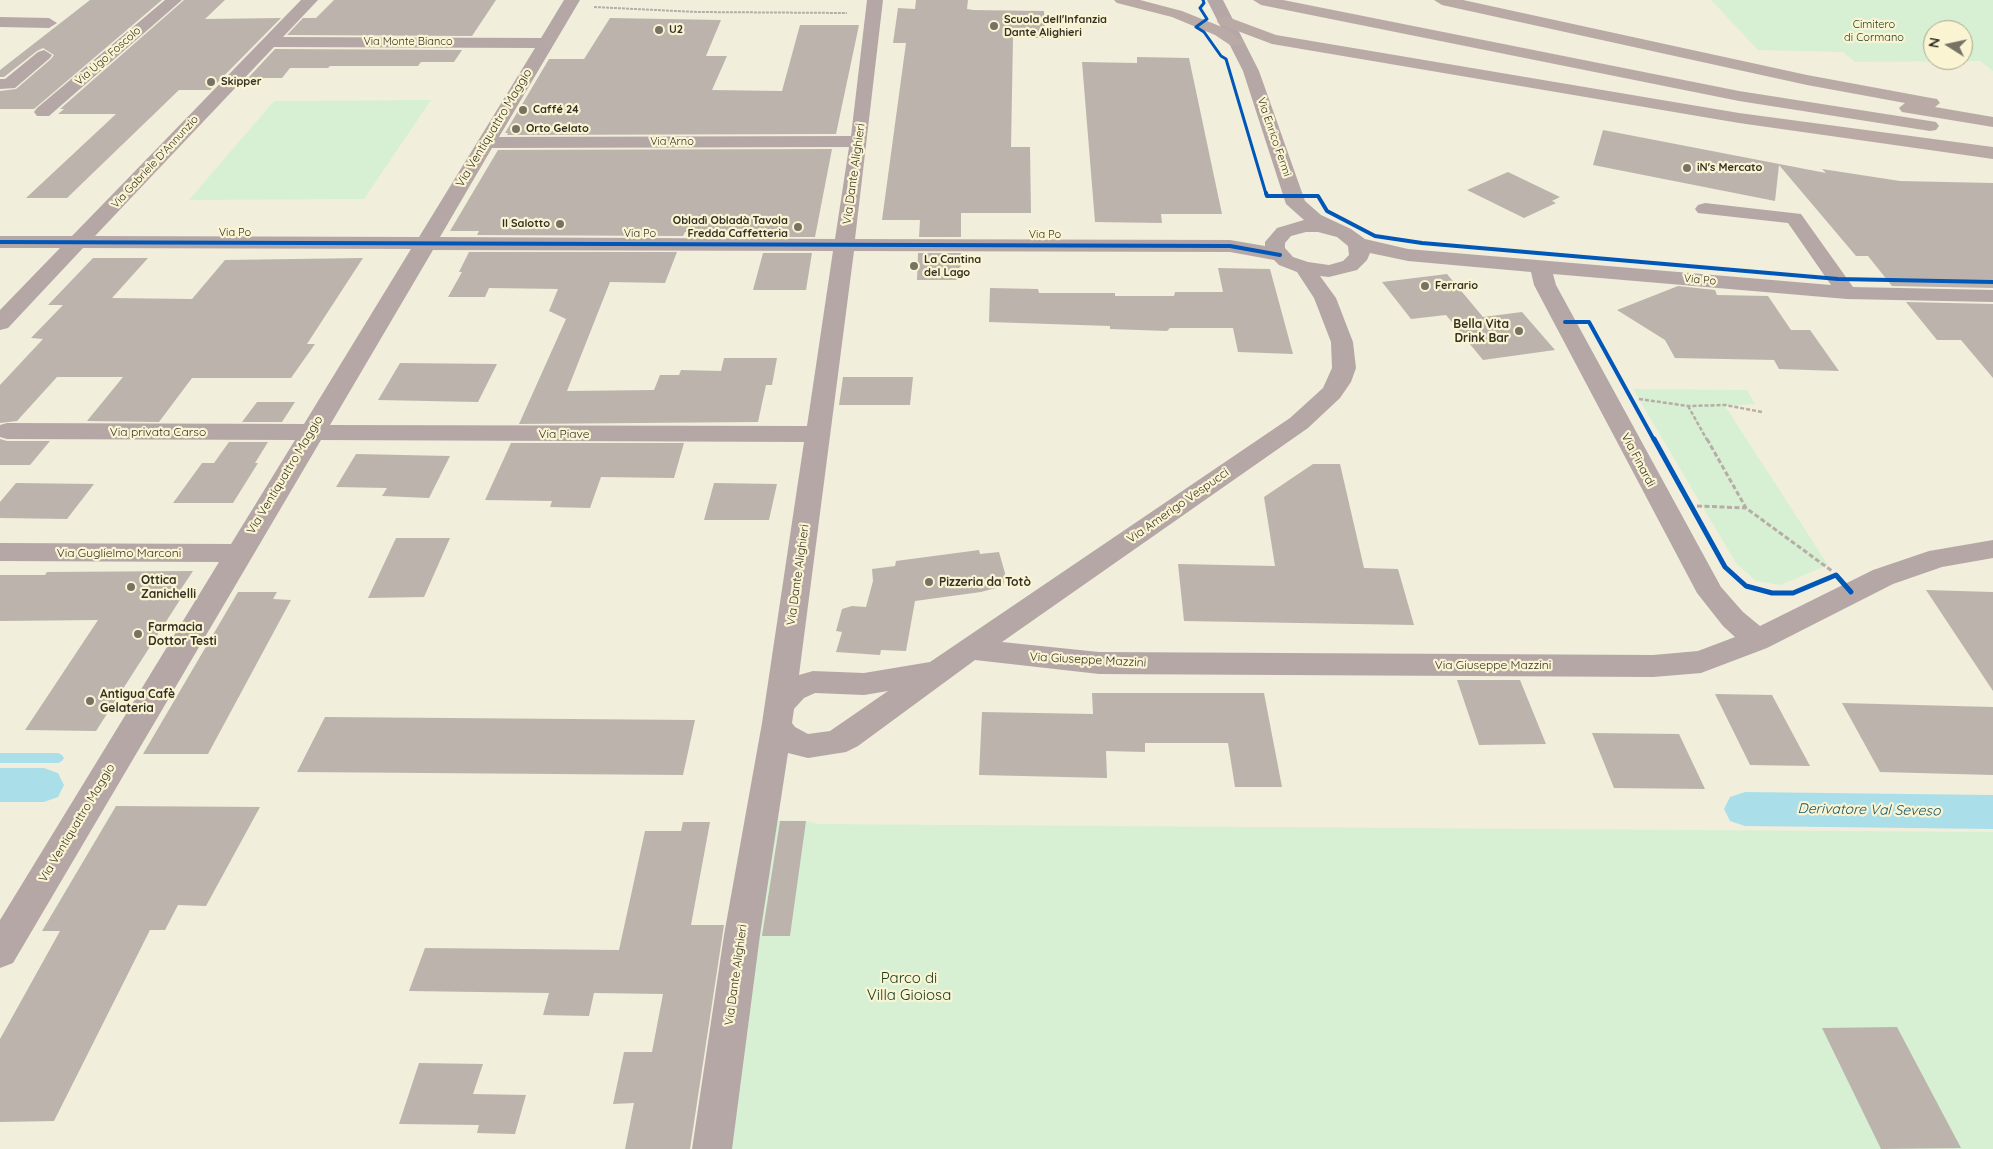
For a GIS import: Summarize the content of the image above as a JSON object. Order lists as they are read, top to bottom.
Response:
{
  "streets": {
    "street": [
      "Via Monte Bianco",
      "Via Ugo Foscolo",
      "Via Ventiquattro Maggio",
      "Via Enrico Fermi",
      "Via Arno",
      "Via Gabriele D'Annunzio",
      "Via Dante Alighieri",
      "Via Po",
      "Via privata Carso",
      "Via Piave",
      "Via Finardi",
      "Via Amerigo Vespucci",
      "Via Guglielmo Marconi",
      "Via Giuseppe Mazzini"
    ]
  },
  "crossings": [
    ["Via Monte Bianco", "Via Ventiquattro Maggio"],
    ["Via Monte Bianco", "Via Gabriele D'Annunzio"],
    ["Via Ventiquattro Maggio", "Via Arno"],
    ["Via Ventiquattro Maggio", "Via Po"],
    ["Via Ventiquattro Maggio", "Via privata Carso"],
    ["Via Ventiquattro Maggio", "Via Piave"],
    ["Via Ventiquattro Maggio", "Via Guglielmo Marconi"],
    ["Via Enrico Fermi", "Via Po"],
    ["Via Arno", "Via Dante Alighieri"],
    ["Via Gabriele D'Annunzio", "Via Po"],
    ["Via Dante Alighieri", "Via Po"],
    ["Via Dante Alighieri", "Via Piave"],
    ["Via Dante Alighieri", "Via Amerigo Vespucci"],
    ["Via Po", "Via Finardi"],
    ["Via Po", "Via Amerigo Vespucci"],
    ["Via privata Carso", "Via Piave"],
    ["Via Finardi", "Via Giuseppe Mazzini"],
    ["Via Amerigo Vespucci", "Via Giuseppe Mazzini"]
  ],
  "water": ["Derivatore Val Seveso"],
  "parks": ["Cimitero di Cormano", "Parco di Villa Gioiosa"],
  "places": [
    "Scuola dell'Infanzia Dante Alighieri",
    "U2",
    "Skipper",
    "Caffé 24",
    "Orto Gelato",
    "iN's Mercato",
    "Il Salotto",
    "Obladì Obladà Tavola Fredda Caffetteria",
    "La Cantina del Lago",
    "Ferrario",
    "Bella Vita Drink Bar",
    "Pizzeria da Totò",
    "Ottica Zanichelli",
    "Farmacia Dottor Testi",
    "Antigua Cafè Gelateria"
  ],
  "north": "left"
}
